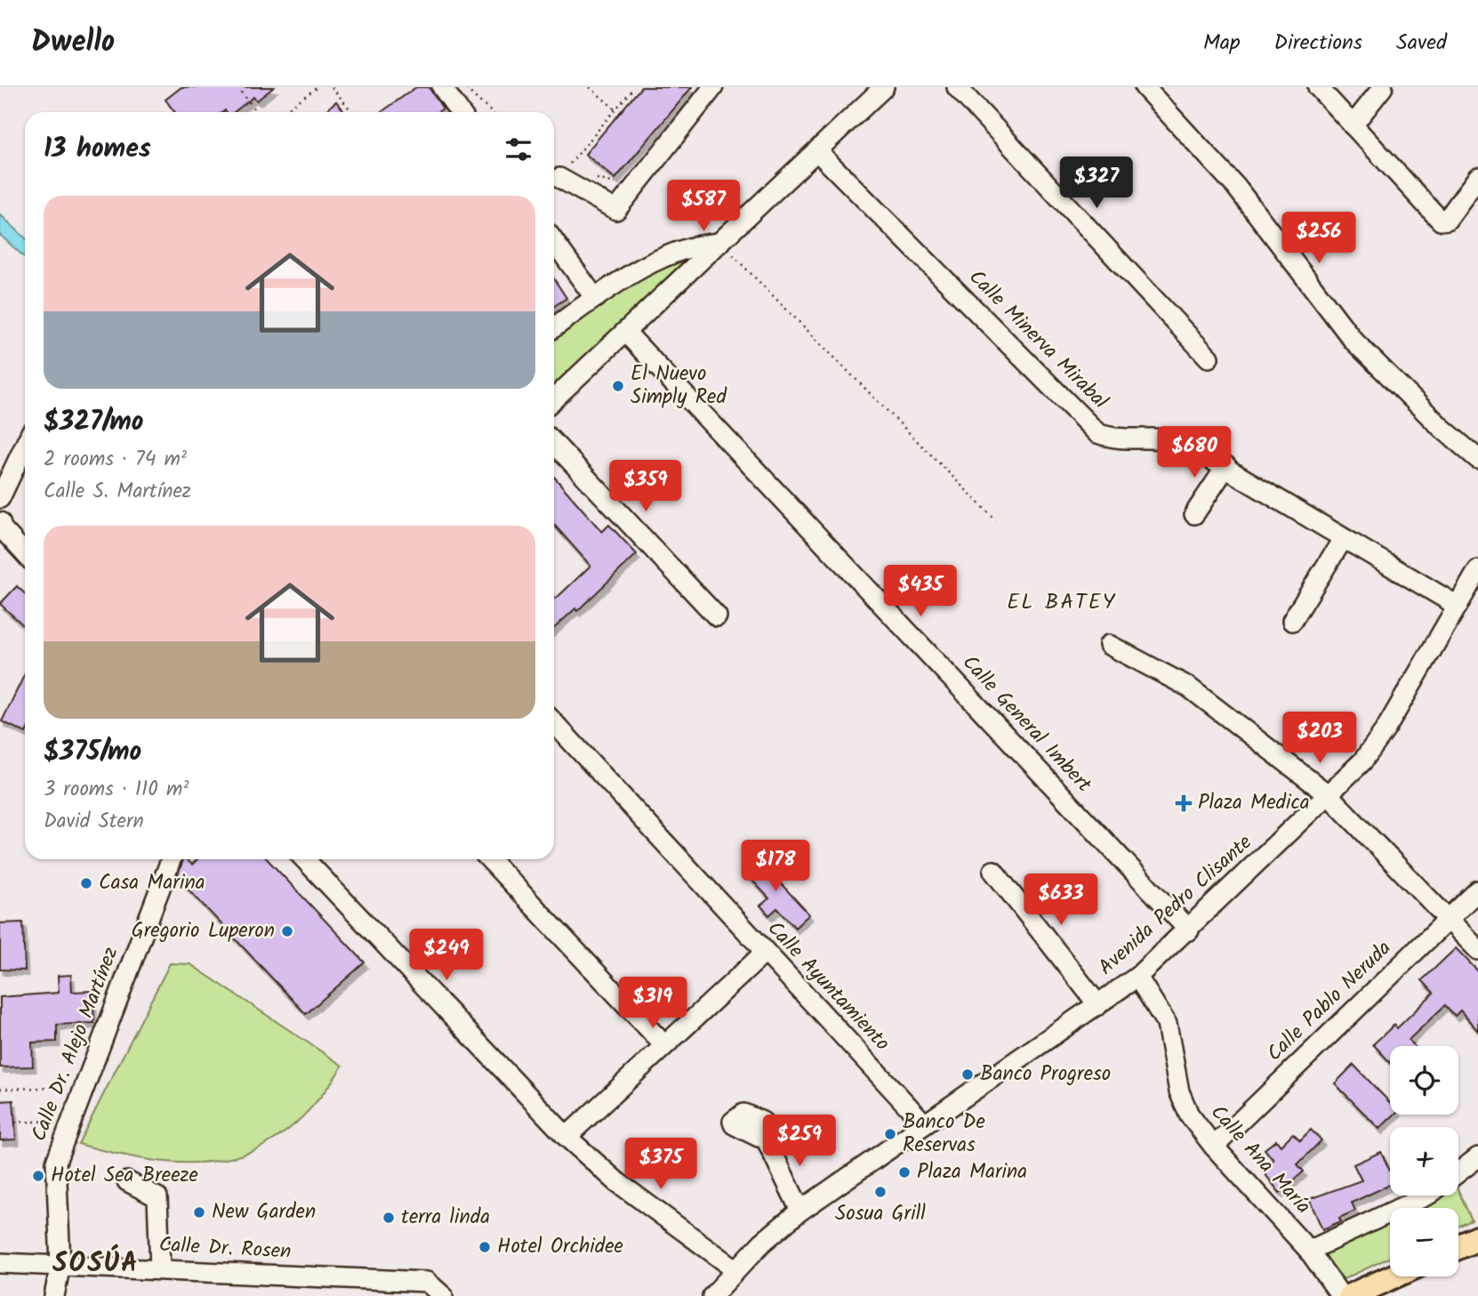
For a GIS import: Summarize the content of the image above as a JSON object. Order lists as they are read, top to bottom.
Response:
{
  "streets": {
    "street": [
      "Calle Minerva Mirabal",
      "Calle General Imbert",
      "Avenida Pedro Clisante",
      "Calle Ayuntamiento",
      "Calle Pablo Neruda",
      "Calle Dr. Alejo Martínez",
      "Calle Ana María",
      "Calle Dr. Rosen"
    ]
  },
  "crossings": [
    ["Calle Minerva Mirabal", "Avenida Pedro Clisante"],
    ["Calle General Imbert", "Avenida Pedro Clisante"],
    ["Avenida Pedro Clisante", "Calle Ayuntamiento"],
    ["Avenida Pedro Clisante", "Calle Ana María"],
    ["Calle Pablo Neruda", "Calle Ana María"],
    ["Calle Dr. Alejo Martínez", "Calle Dr. Rosen"]
  ],
  "districts": ["EL BATEY", "SOSÚA"],
  "places": {
    "other": [
      "El Nuevo Simply Red",
      "Casa Marina",
      "Gregorio Luperon",
      "Banco Progreso",
      "Banco De Reservas",
      "Plaza Marina",
      "Hotel Sea Breeze",
      "Sosua Grill",
      "New Garden",
      "terra linda",
      "Hotel Orchidee"
    ],
    "health": ["Plaza Medica"]
  },
  "page": {
    "header": "Dwello",
    "nav": ["Map", "Directions", "Saved"],
    "heading": "13 homes",
    "price": [
      "$327",
      "$587",
      "$256",
      "$680",
      "$359",
      "$435",
      "$203",
      "$178",
      "$633",
      "$249",
      "$319",
      "$259",
      "$375"
    ],
    "list": [
      {
        "name": "$327/mo",
        "note": "2 rooms · 74 m² · Calle S. Martínez"
      },
      {
        "name": "$375/mo",
        "note": "3 rooms · 110 m² · David Stern"
      }
    ],
    "map_buttons": ["+", "−"]
  }
}
